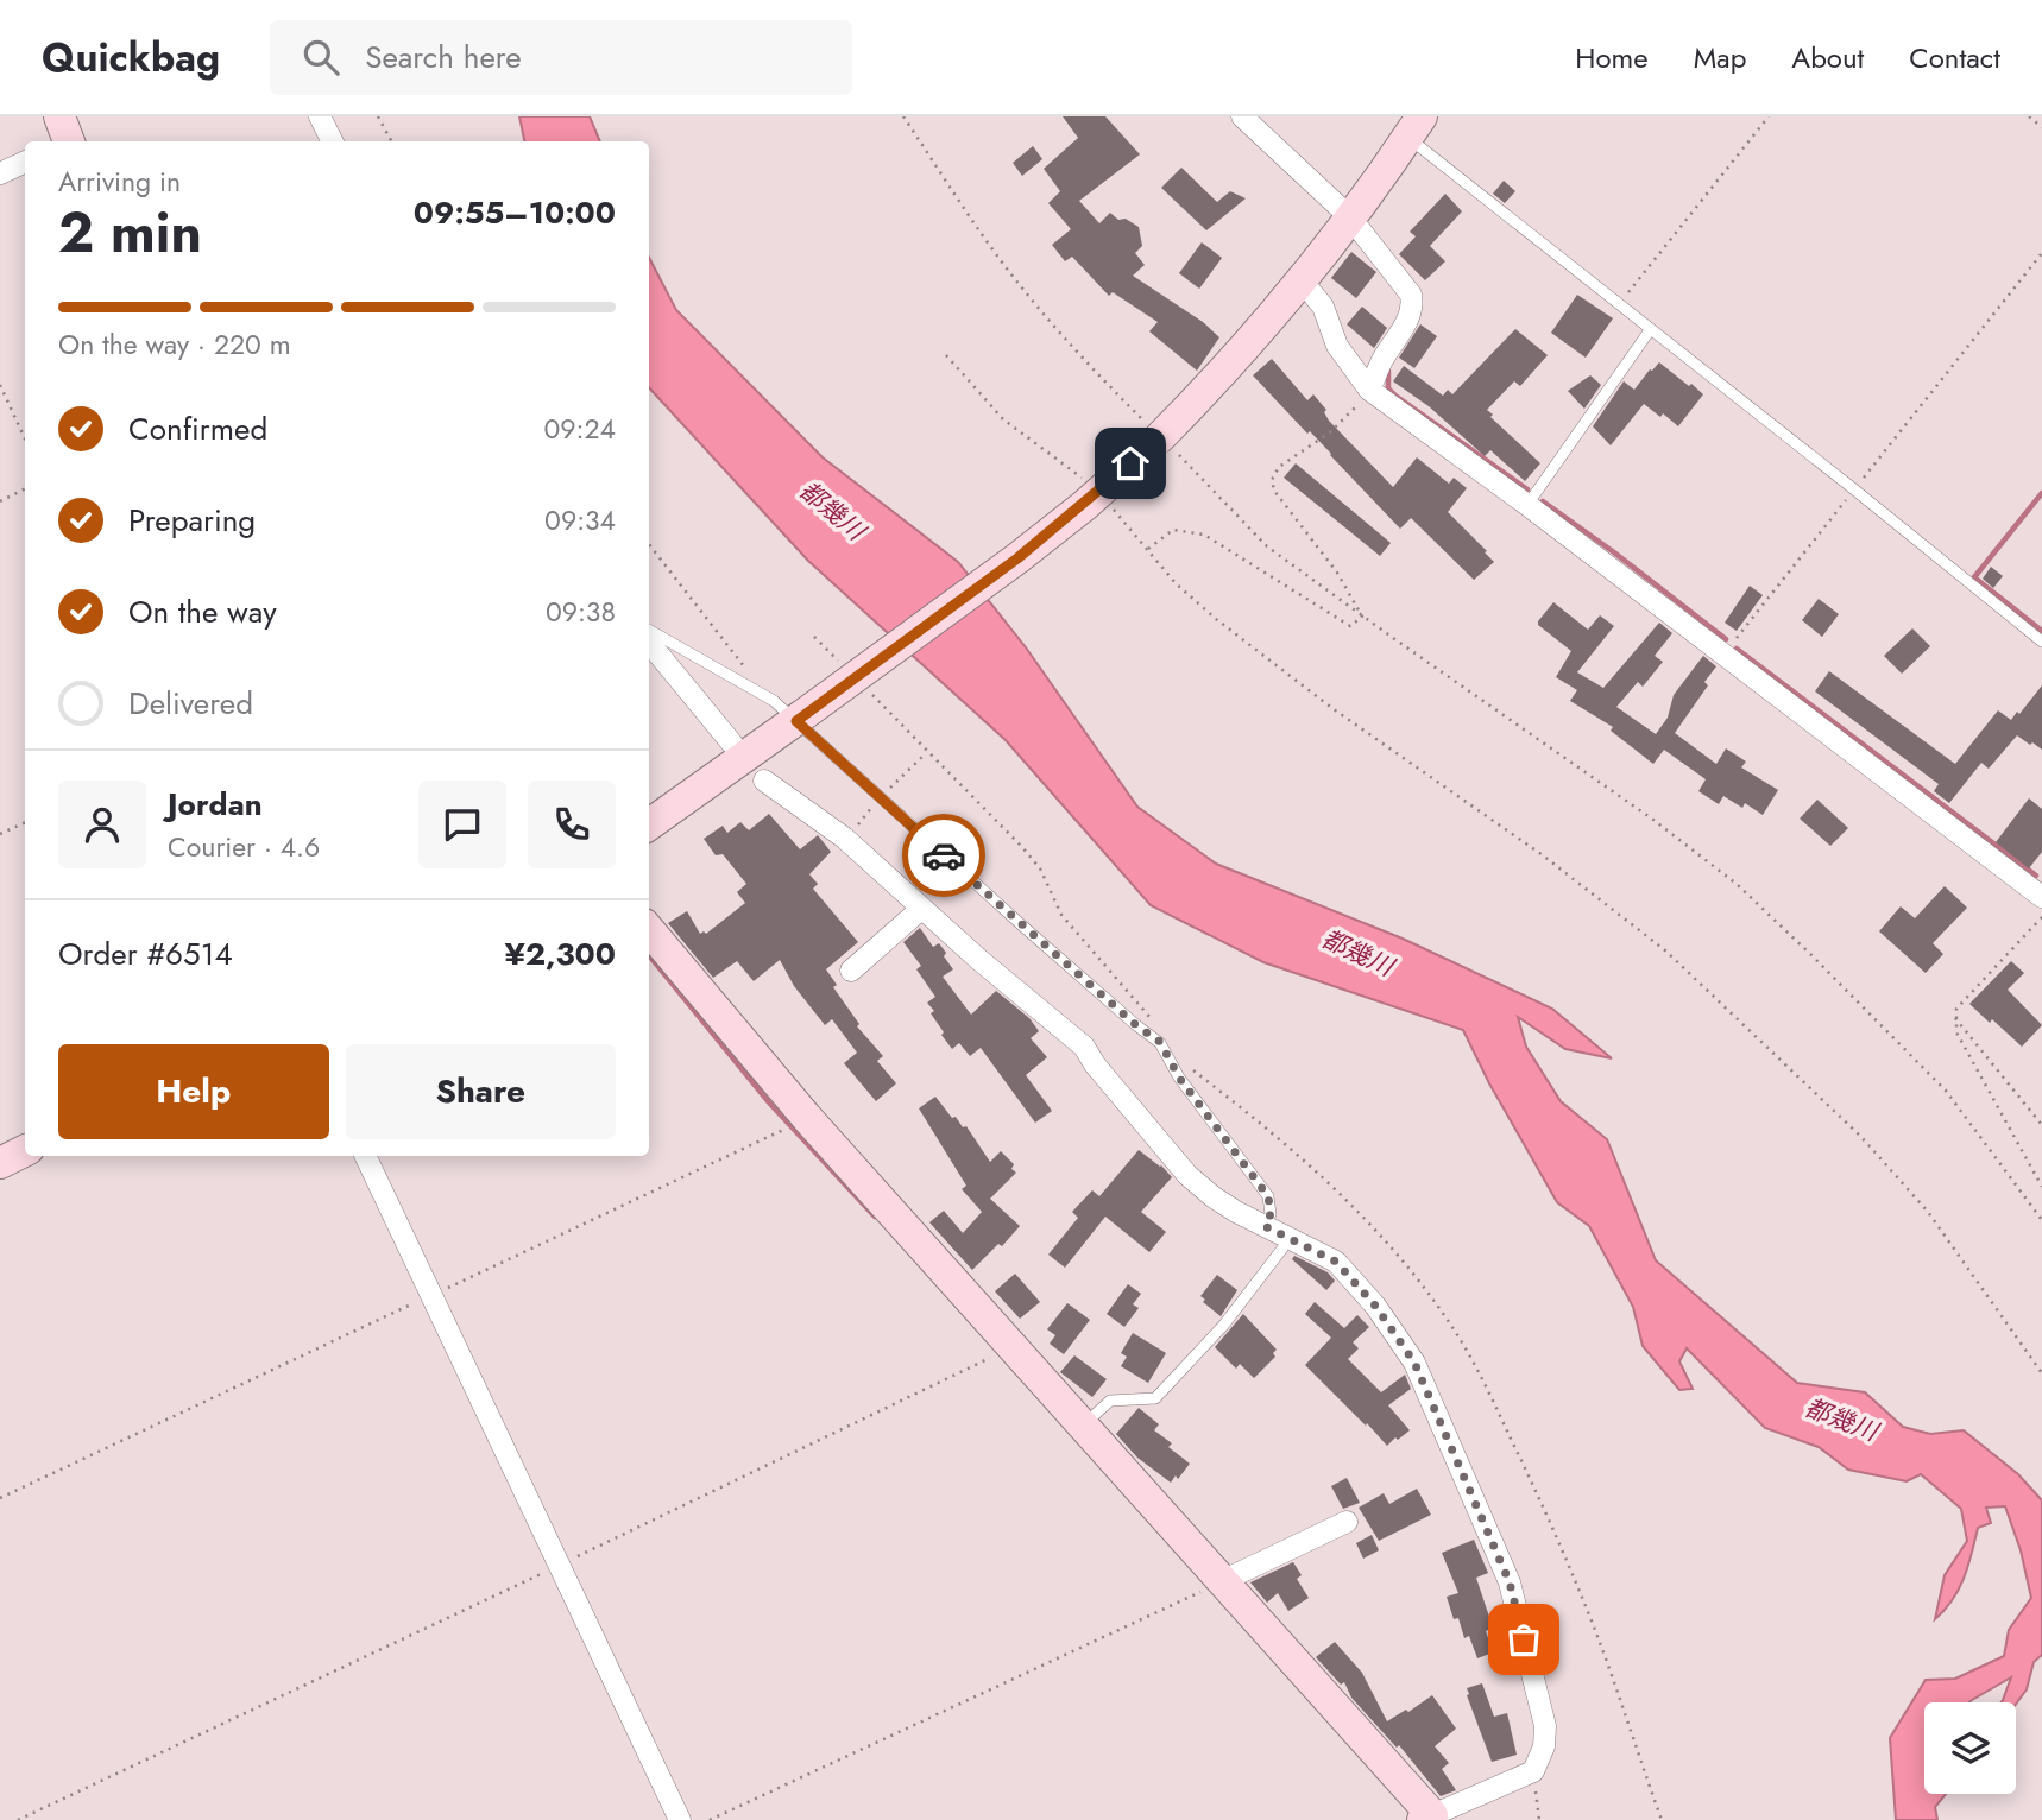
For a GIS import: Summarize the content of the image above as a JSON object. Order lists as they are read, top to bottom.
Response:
{
  "water": ["都幾川"],
  "page": {
    "header": "Quickbag",
    "search": "Search here",
    "nav": [
      "Home",
      "Map",
      "About",
      "Contact"
    ],
    "heading": ["2 min", "Arriving in", "09:55–10:00"],
    "panel": [
      "Jordan",
      "Courier · 4.6",
      "Order #6514",
      "¥2,300"
    ],
    "bar": "On the way · 220 m",
    "list": [
      ["Confirmed", "09:24"],
      ["Preparing", "09:34"],
      ["On the way", "09:38"],
      "Delivered"
    ],
    "buttons": ["Help", "Share"]
  }
}
